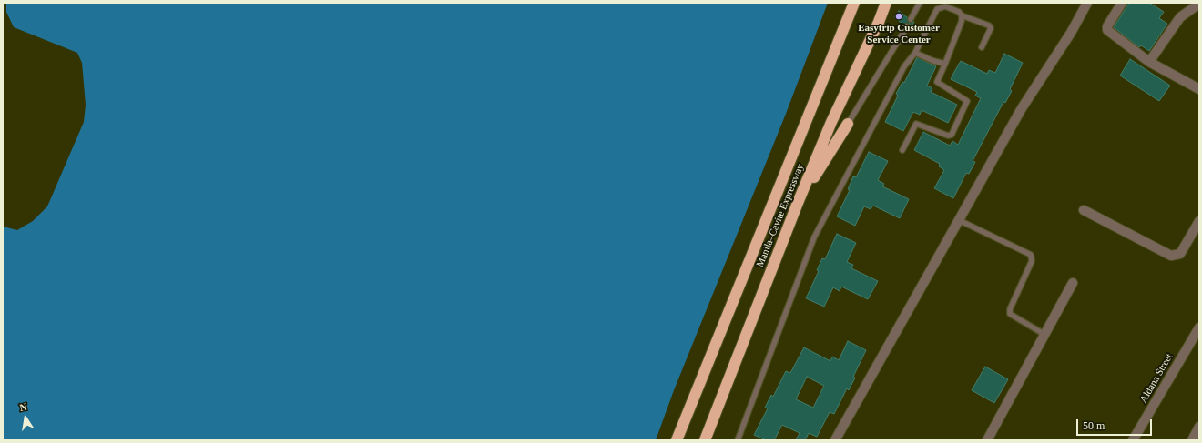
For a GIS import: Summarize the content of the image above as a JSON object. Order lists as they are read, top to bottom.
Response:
{
  "streets": {
    "highway": ["Manila–Cavite Expressway"],
    "street": ["Aldana Street"]
  },
  "places": ["Easytrip Customer Service Center"],
  "scale_bar": "50 m",
  "north": "top"
}
